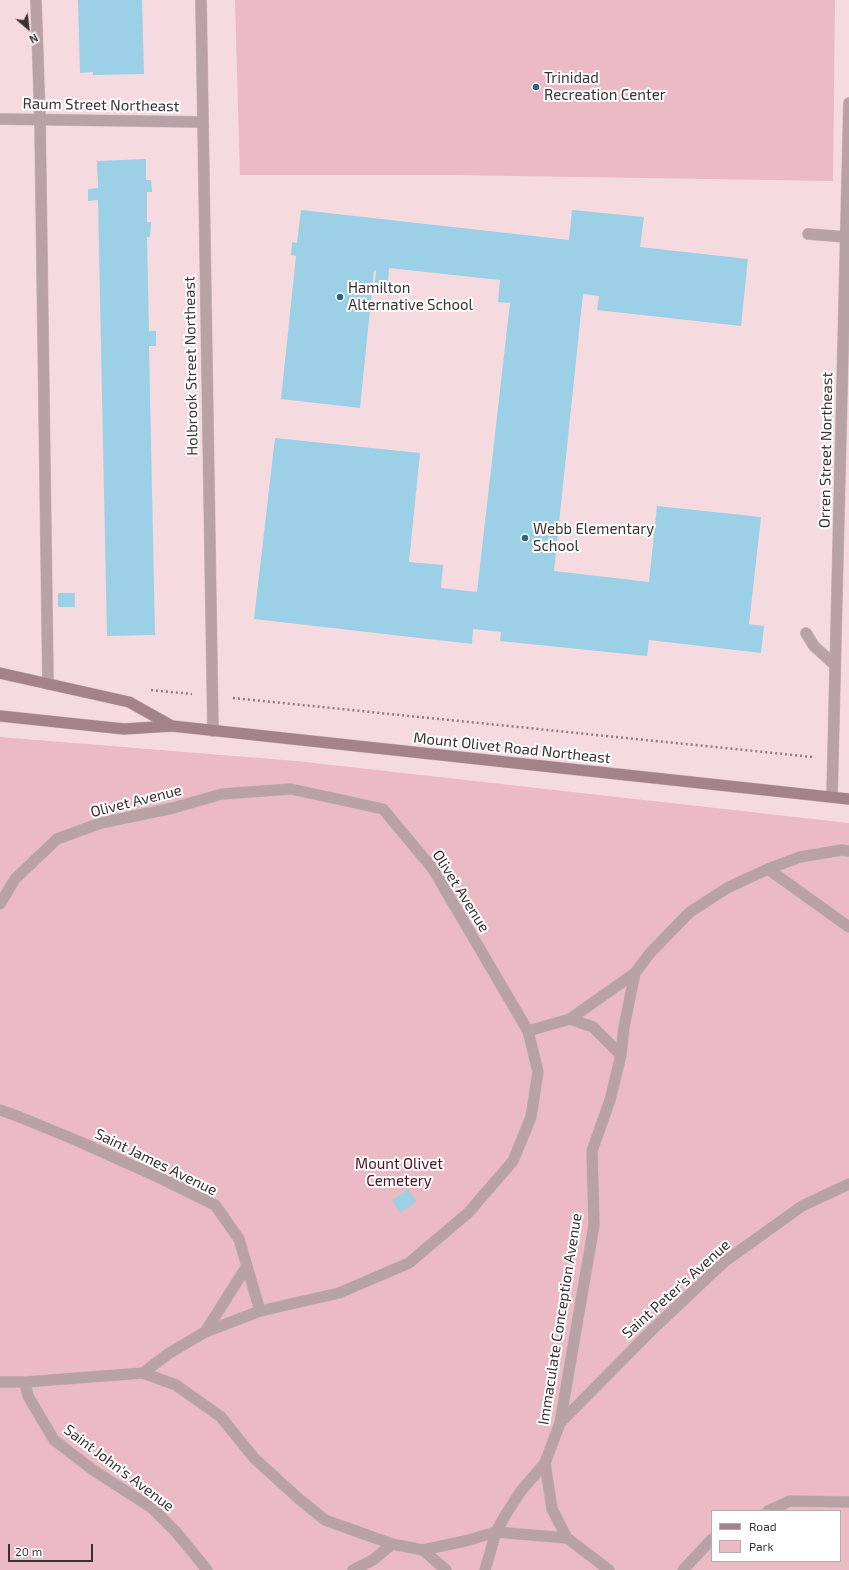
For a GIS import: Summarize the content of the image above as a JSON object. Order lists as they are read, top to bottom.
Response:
{
  "streets": {
    "main road": ["Mount Olivet Road Northeast"],
    "street": [
      "Raum Street Northeast",
      "Holbrook Street Northeast",
      "Orren Street Northeast",
      "Olivet Avenue",
      "Saint James Avenue",
      "Saint Peter's Avenue",
      "Immaculate Conception Avenue",
      "Saint John's Avenue"
    ]
  },
  "crossings": [
    ["Raum Street Northeast", "Holbrook Street Northeast"],
    ["Holbrook Street Northeast", "Mount Olivet Road Northeast"],
    ["Orren Street Northeast", "Mount Olivet Road Northeast"],
    ["Olivet Avenue", "Saint James Avenue"],
    ["Saint Peter's Avenue", "Immaculate Conception Avenue"]
  ],
  "parks": ["Mount Olivet Cemetery"],
  "places": ["Trinidad Recreation Center", "Hamilton Alternative School", "Webb Elementary School"],
  "legend": ["Road", "Park"],
  "scale_bar": "20 m",
  "north": "bottom right"
}
